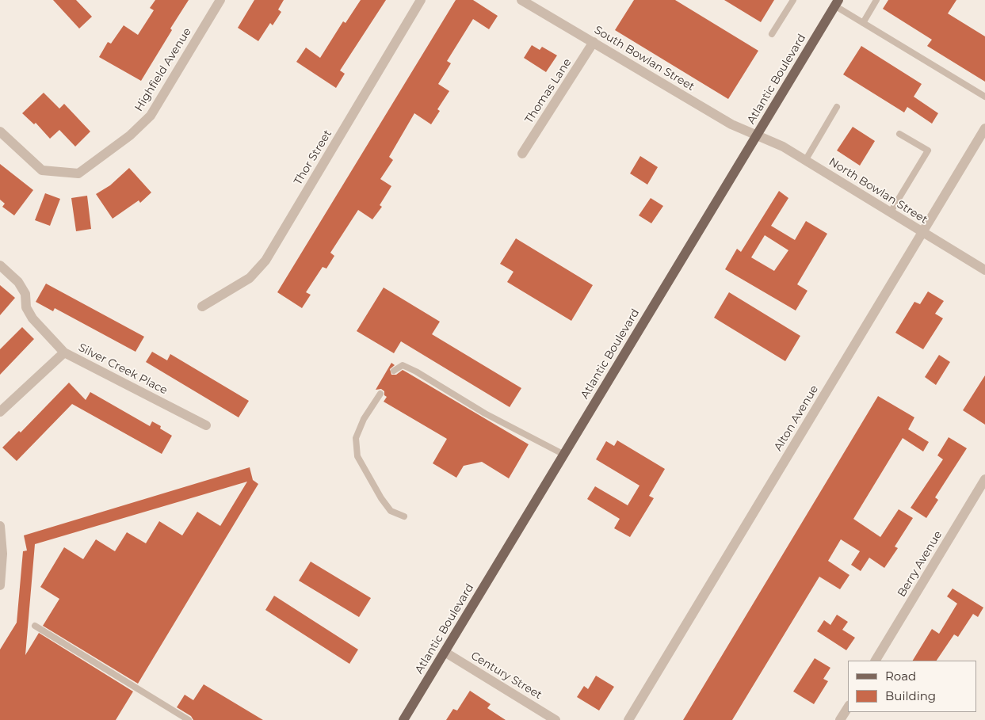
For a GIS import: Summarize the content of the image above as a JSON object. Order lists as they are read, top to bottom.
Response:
{
  "streets": {
    "main road": ["Atlantic Boulevard"],
    "street": [
      "South Bowlan Street",
      "Highfield Avenue",
      "Thomas Lane",
      "Thor Street",
      "North Bowlan Street",
      "Silver Creek Place",
      "Alton Avenue",
      "Berry Avenue",
      "Century Street"
    ]
  },
  "crossings": [
    ["South Bowlan Street", "Atlantic Boulevard"],
    ["South Bowlan Street", "Thomas Lane"],
    ["South Bowlan Street", "North Bowlan Street"],
    ["Atlantic Boulevard", "North Bowlan Street"],
    ["Atlantic Boulevard", "Century Street"],
    ["North Bowlan Street", "Alton Avenue"]
  ],
  "legend": ["Road", "Building"]
}
